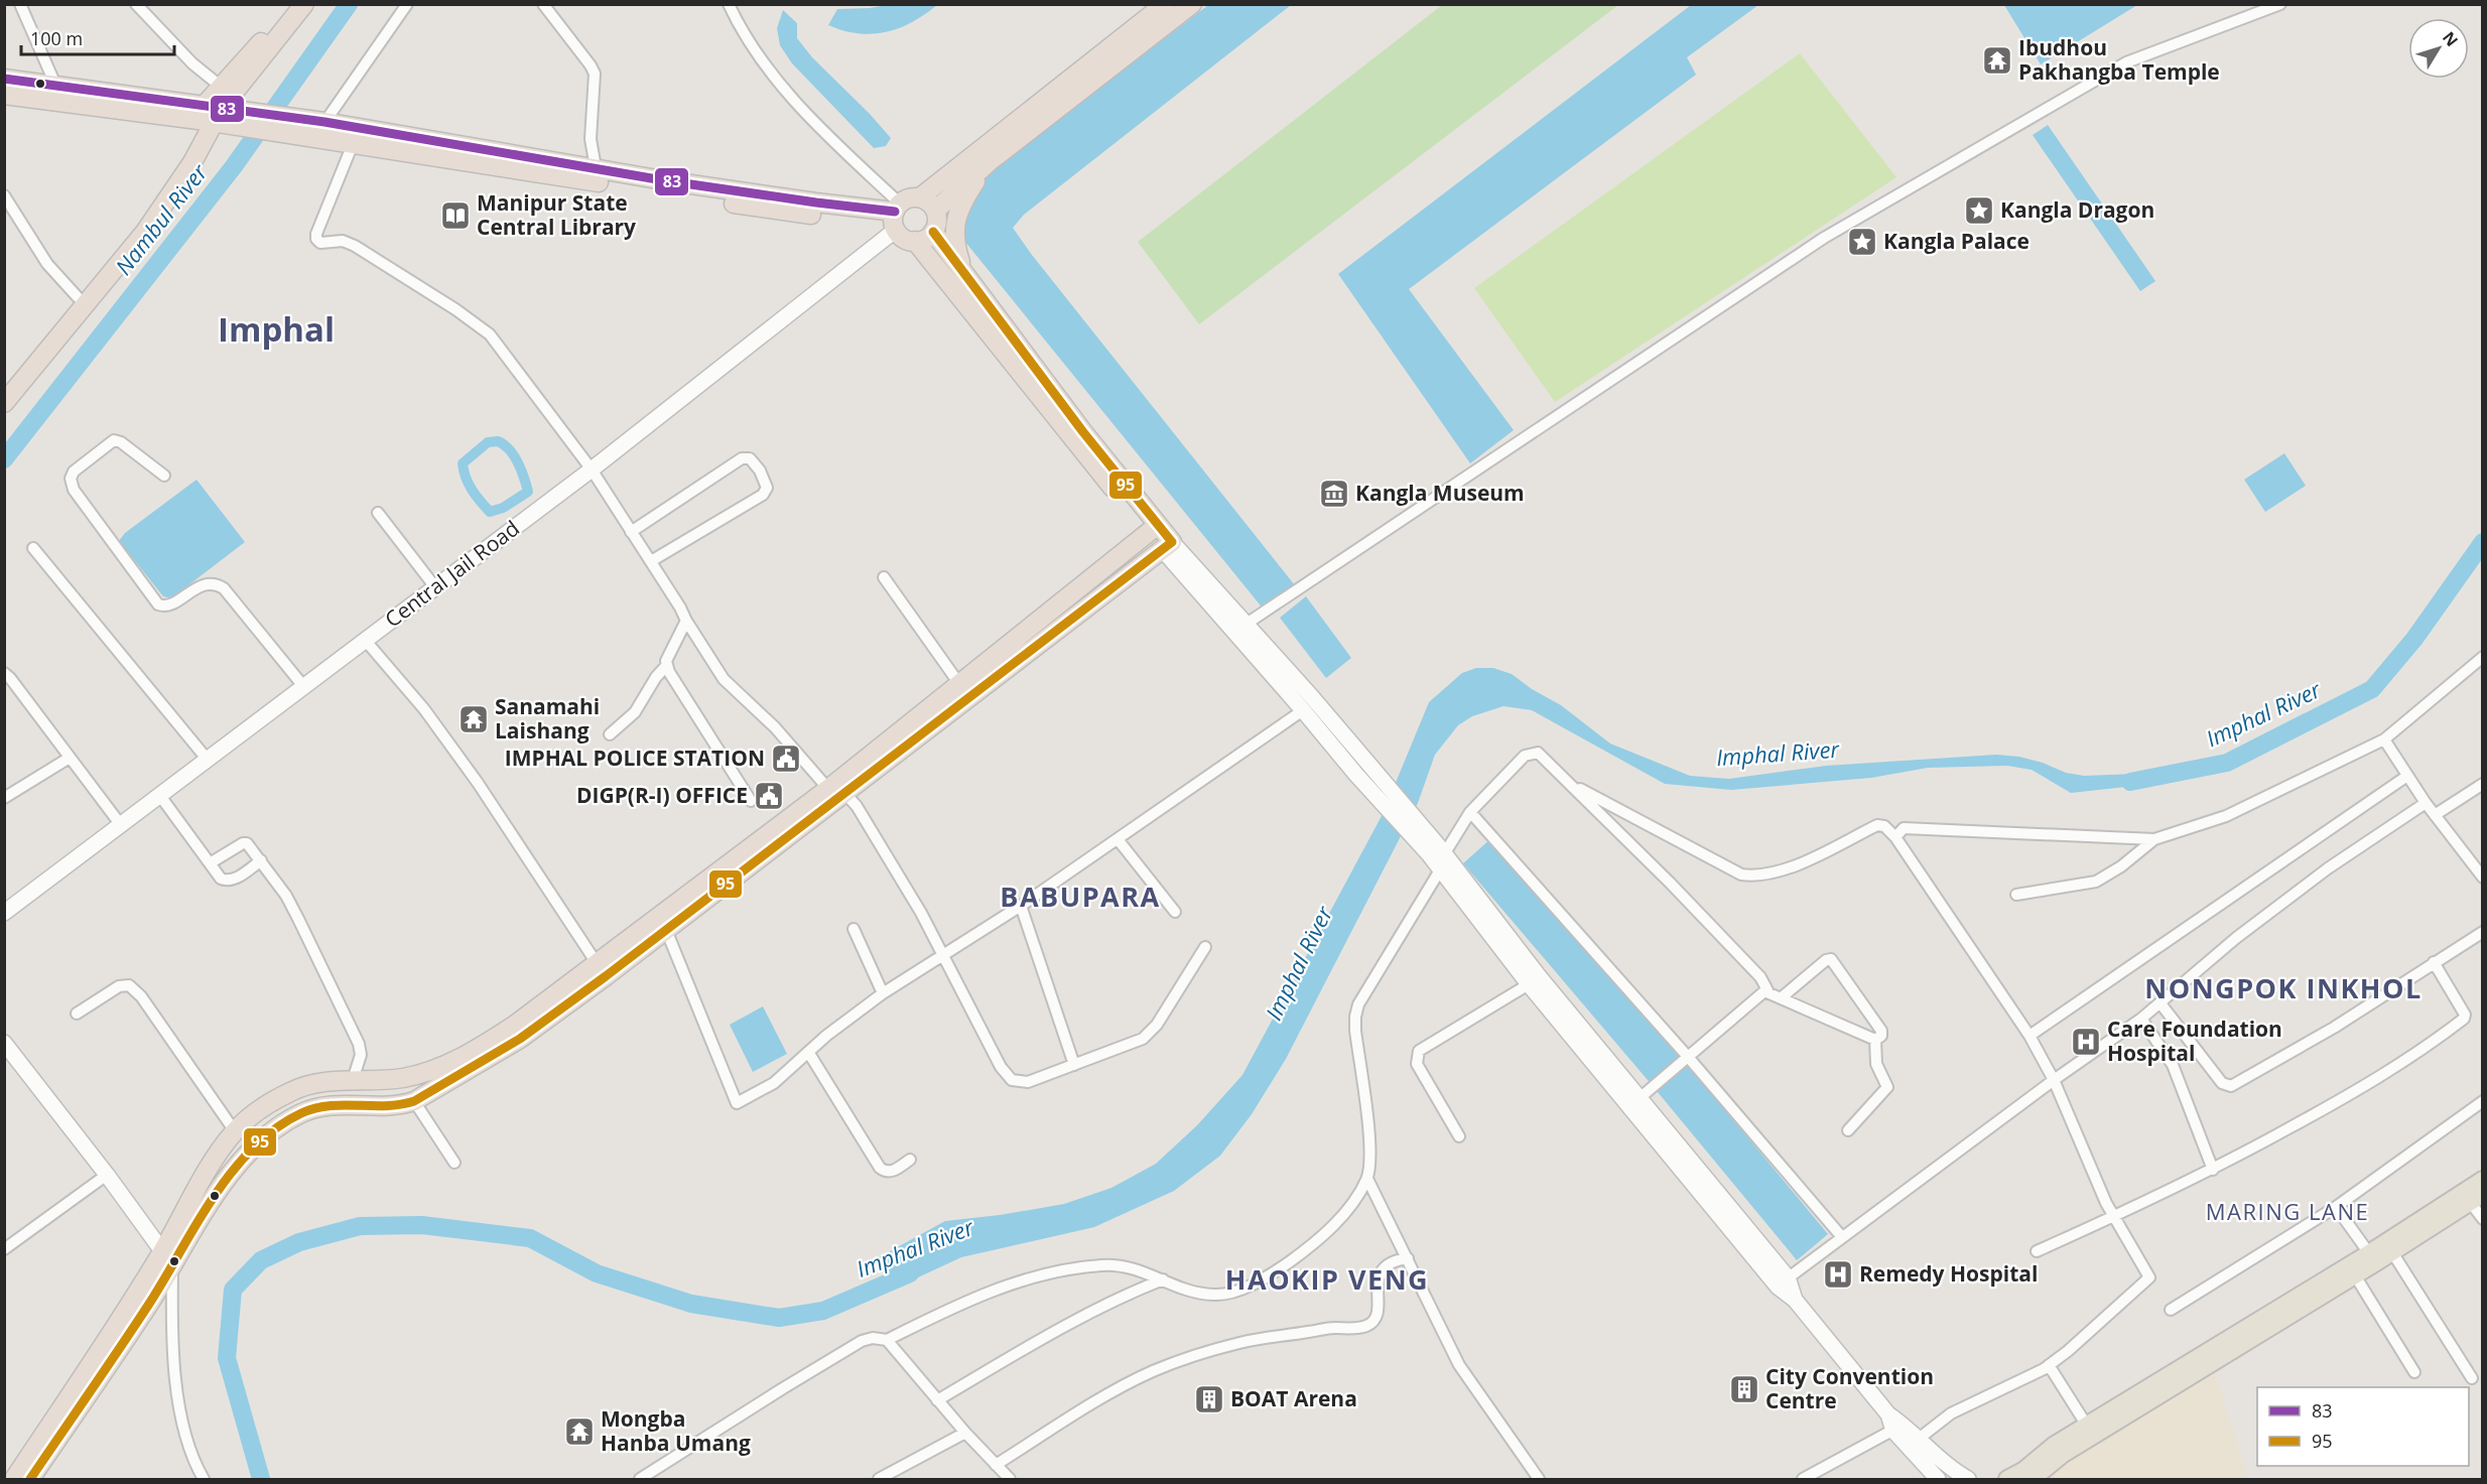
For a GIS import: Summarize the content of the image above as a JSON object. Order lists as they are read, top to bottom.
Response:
{
  "streets": {
    "street": ["Central Jail Road"]
  },
  "districts": [
    "Imphal",
    "BABUPARA",
    "NONGPOK INKHOL",
    "MARING LANE",
    "HAOKIP VENG"
  ],
  "water": ["Nambul River", "Imphal River"],
  "places": {
    "temple": ["Ibudhou Pakhangba Temple", "Sanamahi Laishang", "Mongba Hanba Umang"],
    "place": ["Kangla Dragon", "Kangla Palace"],
    "library": ["Manipur State Central Library"],
    "museum": ["Kangla Museum"],
    "public building": ["IMPHAL POLICE STATION", "DIGP(R-I) OFFICE"],
    "hospital": ["Care Foundation Hospital", "Remedy Hospital"],
    "building": ["City Convention Centre", "BOAT Arena"]
  },
  "lines": ["transit line 83", "transit line 95"],
  "legend": ["83", "95"],
  "scale_bar": "100 m",
  "north": "top right"
}
